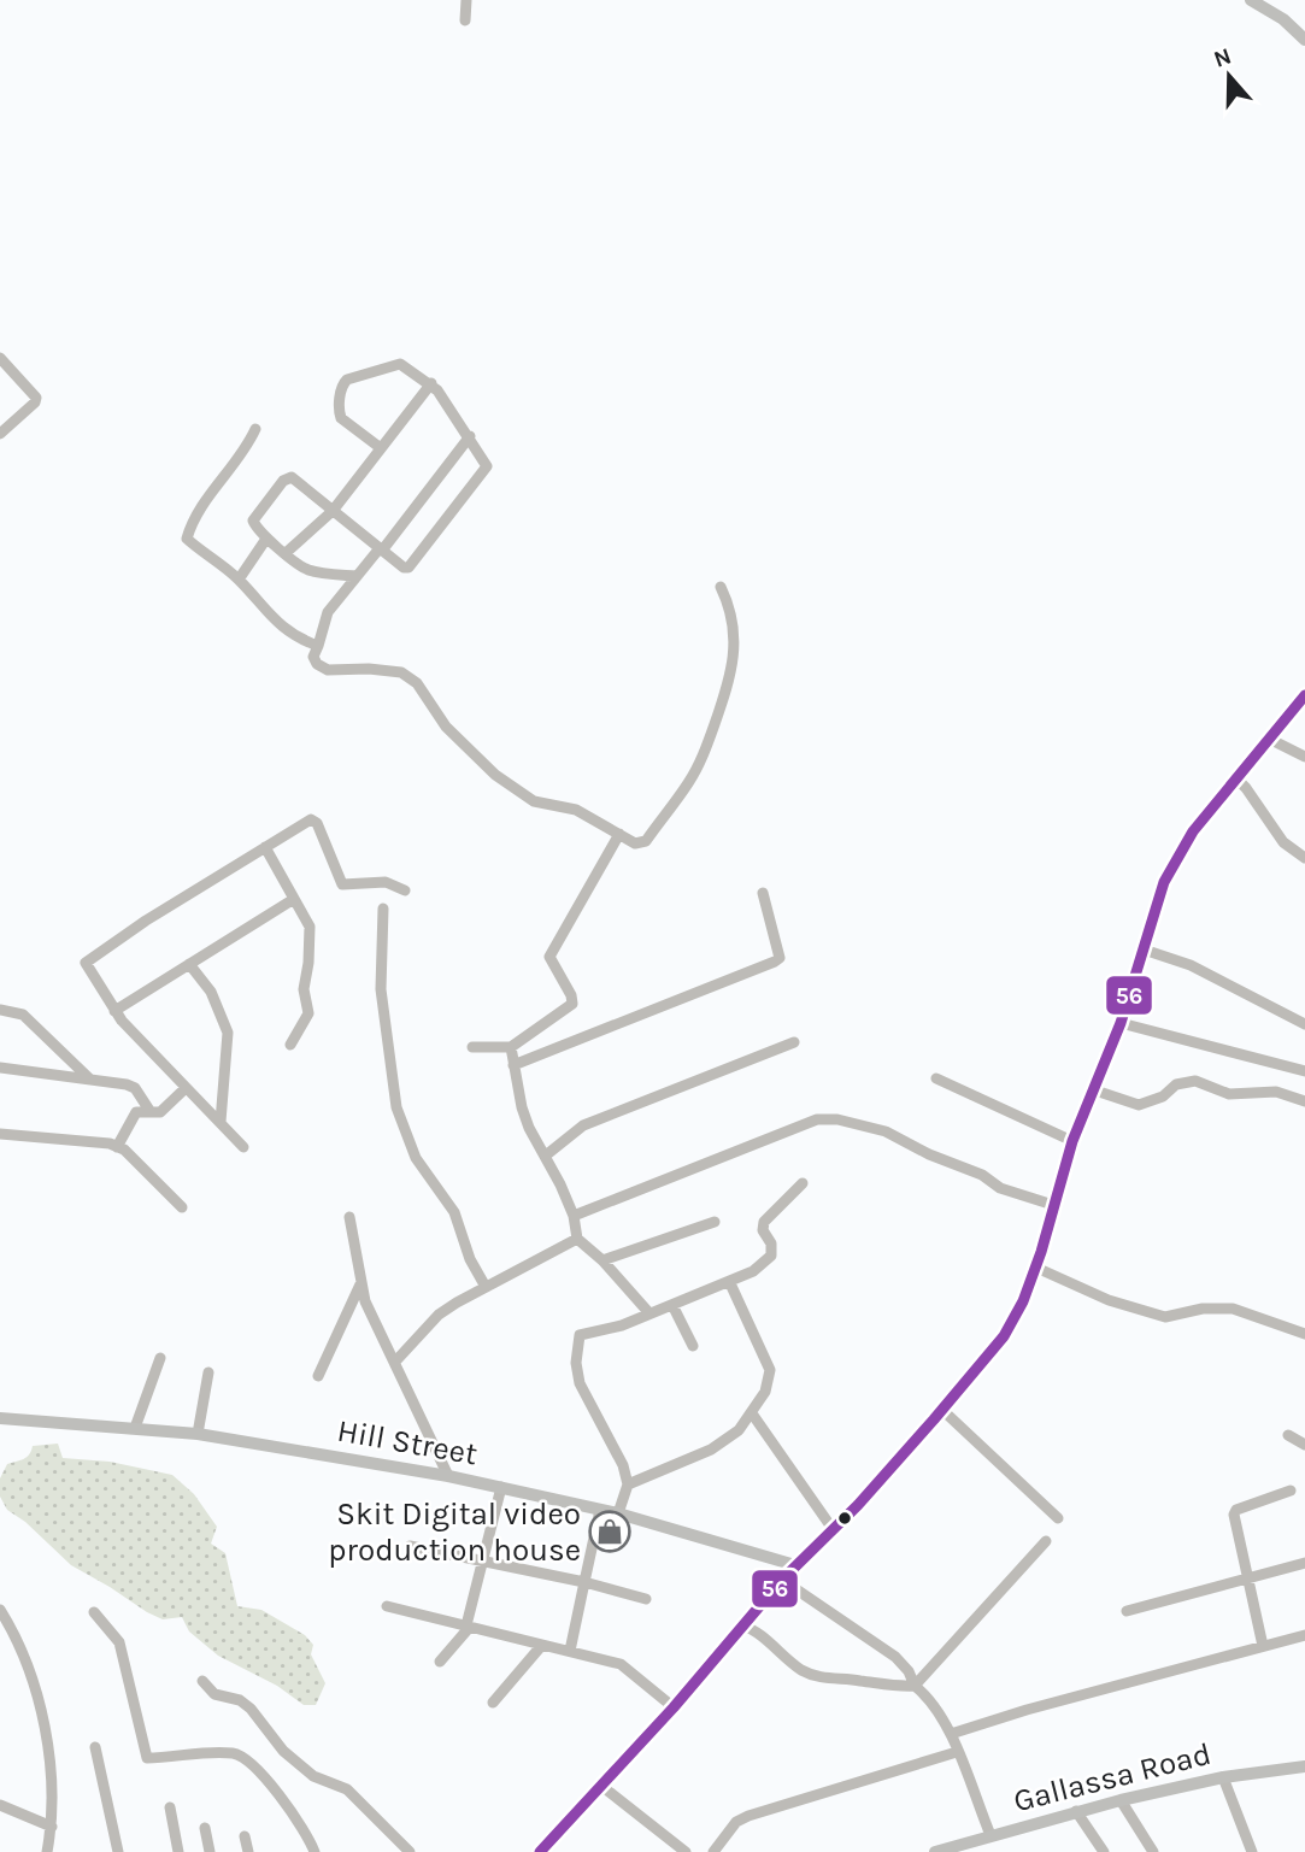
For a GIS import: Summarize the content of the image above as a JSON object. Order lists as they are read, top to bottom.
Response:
{
  "streets": {
    "main road": ["Hill Street", "Gallassa Road"]
  },
  "places": {
    "shop": ["Skit Digital video production house"]
  },
  "lines": ["transit line 56"],
  "north": "top"
}
